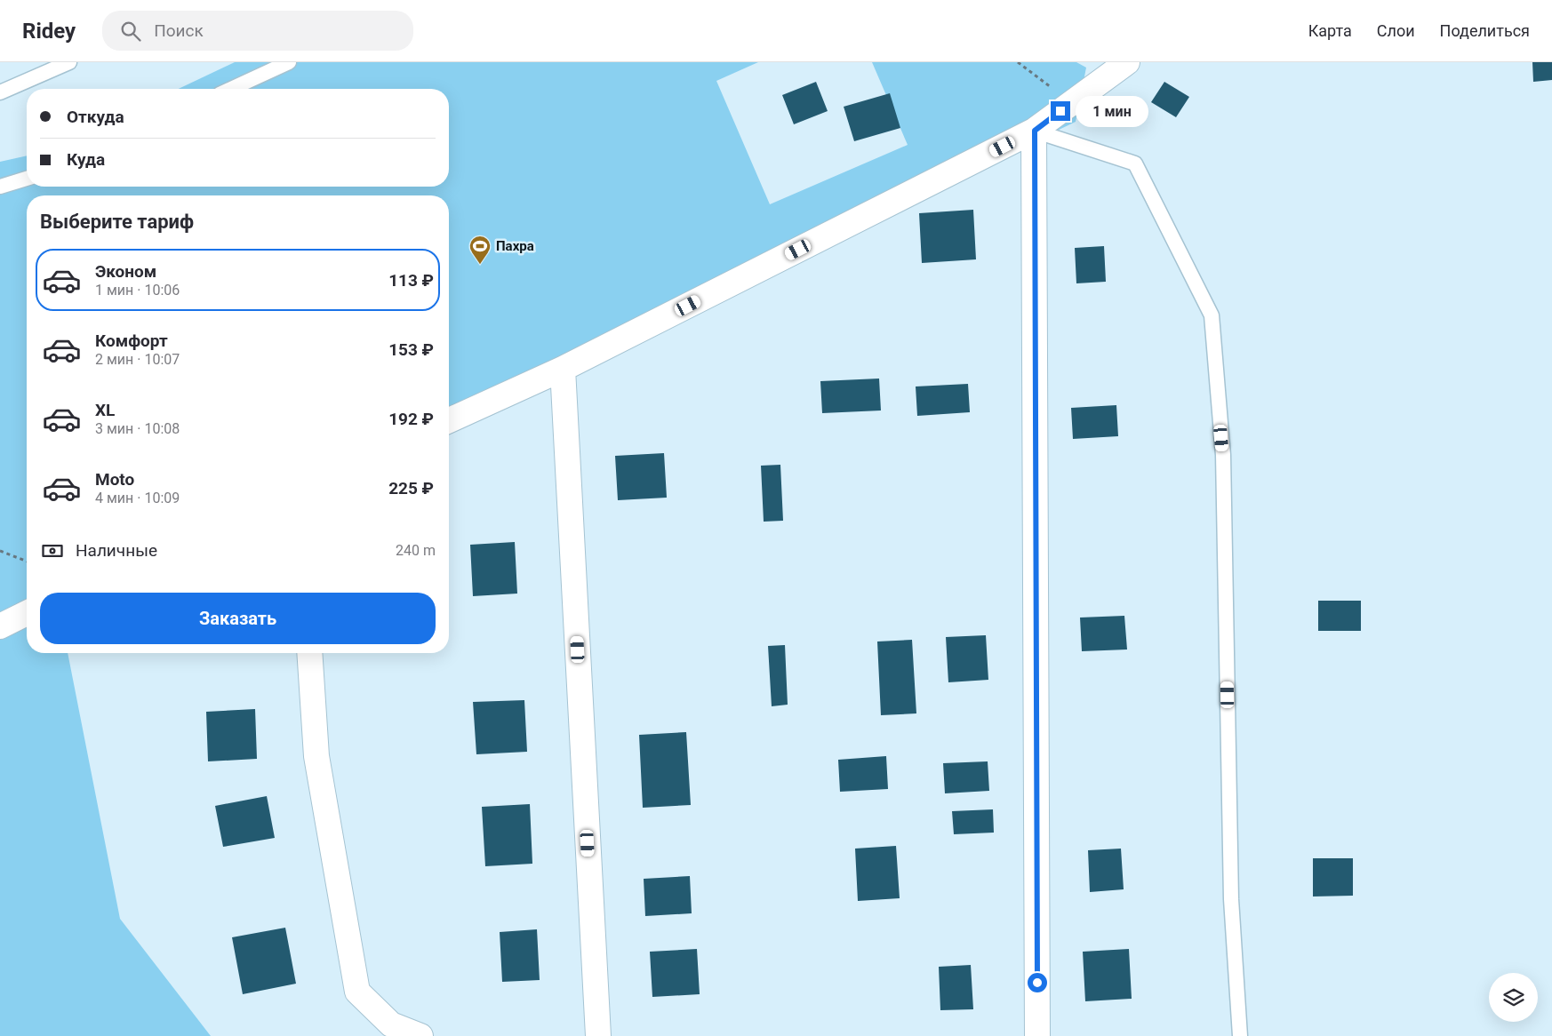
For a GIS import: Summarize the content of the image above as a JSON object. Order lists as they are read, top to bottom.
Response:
{
  "places": {
    "sports": ["Пахра"]
  },
  "page": {
    "header": "Ridey",
    "search": "Поиск",
    "nav": ["Карта", "Слои", "Поделиться"],
    "banner": ["Откуда", "Куда"],
    "bubble": "1 мин",
    "heading": "Выберите тариф",
    "list": [
      {
        "name": "Эконом",
        "note": "1 мин · 10:06",
        "value": "113 ₽"
      },
      {
        "name": "Комфорт",
        "note": "2 мин · 10:07",
        "value": "153 ₽"
      },
      {
        "name": "XL",
        "note": "3 мин · 10:08",
        "value": "192 ₽"
      },
      {
        "name": "Moto",
        "note": "4 мин · 10:09",
        "value": "225 ₽"
      }
    ],
    "pay": ["Наличные", "240 m"],
    "buttons": "Заказать"
  }
}
